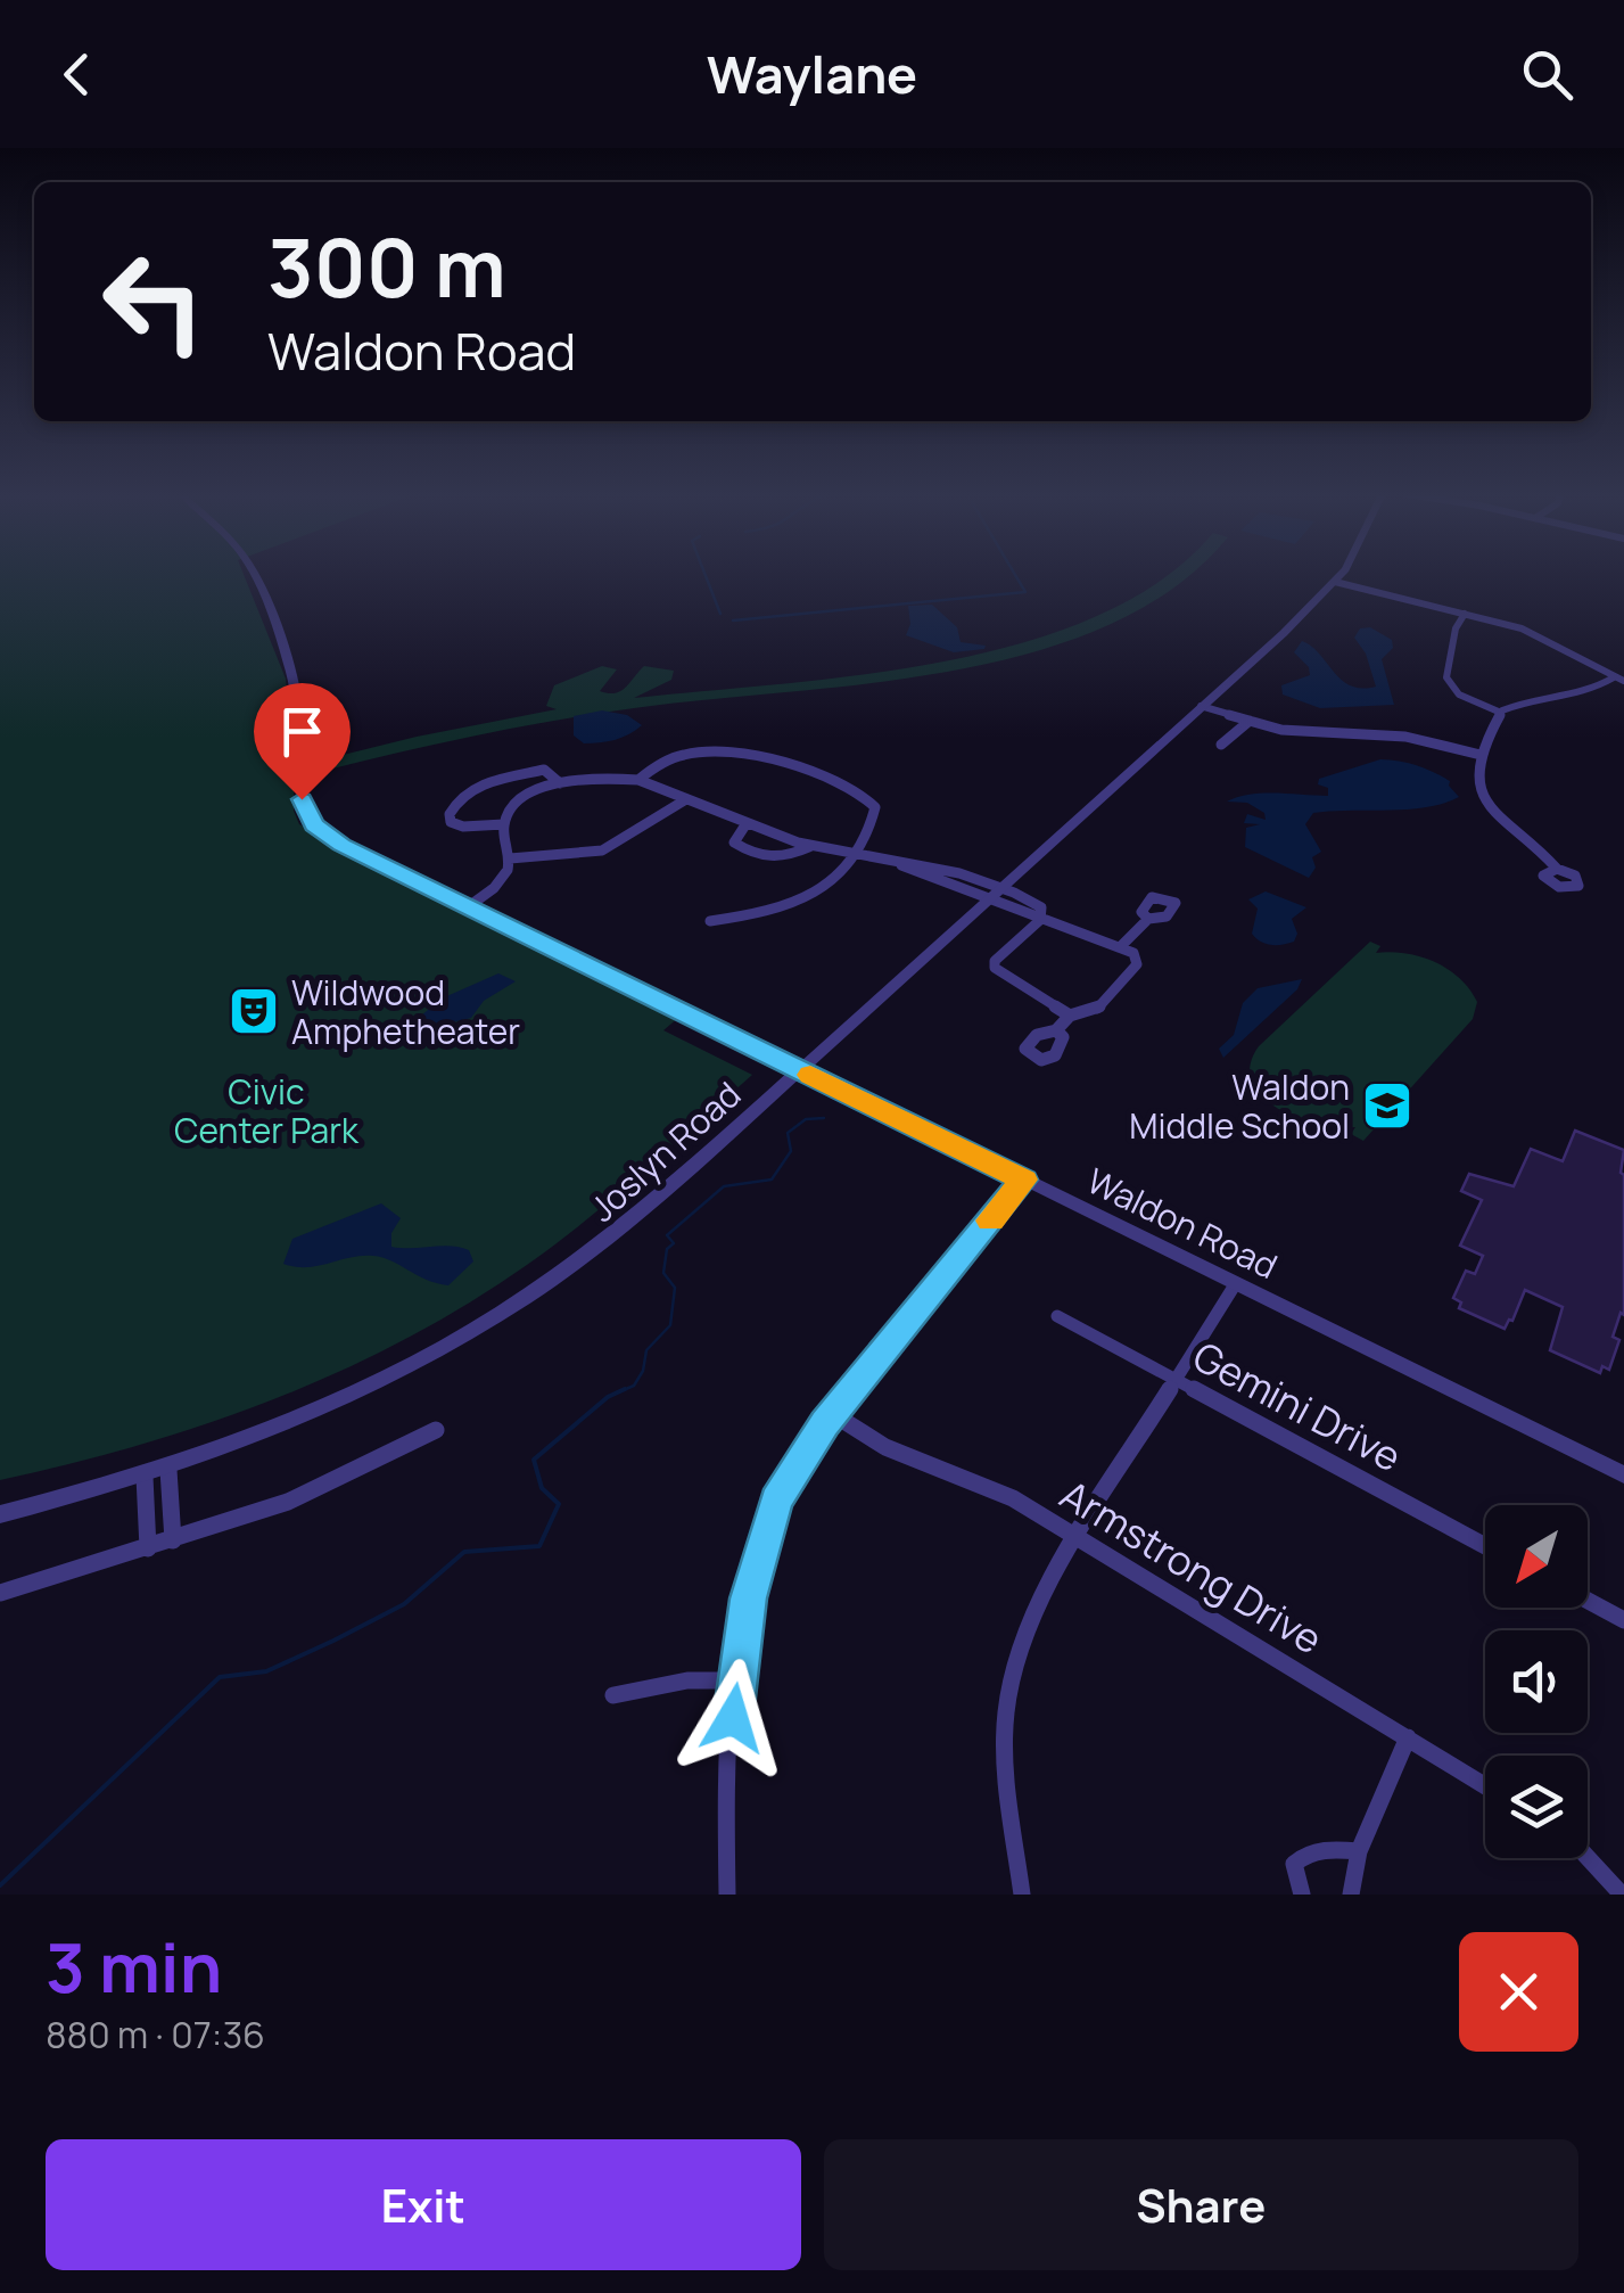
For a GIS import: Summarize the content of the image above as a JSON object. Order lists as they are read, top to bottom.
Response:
{
  "streets": {
    "street": [
      "Joslyn Road",
      "Waldon Road",
      "Gemini Drive",
      "Armstrong Drive"
    ]
  },
  "crossings": [
    ["Joslyn Road", "Waldon Road"]
  ],
  "parks": ["Civic Center Park"],
  "places": {
    "theatre": ["Wildwood Amphetheater"],
    "school or university": ["Waldon Middle School"]
  },
  "north": "bottom left",
  "page": {
    "header": "Waylane",
    "turn": ["300 m", "Waldon Road"],
    "heading": ["3 min", "880 m · 07:36"],
    "buttons": ["Exit", "Share"]
  }
}
